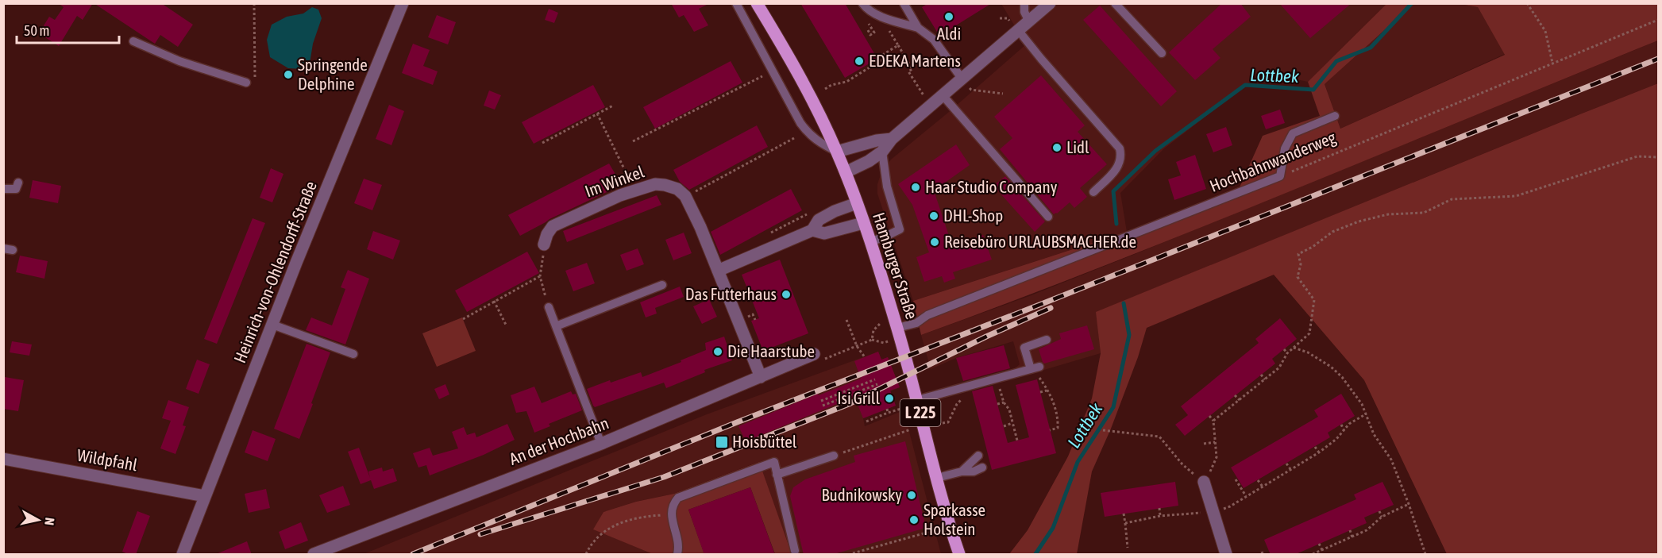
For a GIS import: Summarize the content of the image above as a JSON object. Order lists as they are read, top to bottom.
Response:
{
  "streets": {
    "main road": ["Hamburger Straße", "L 225"],
    "street": [
      "Im Winkel",
      "Heinrich-von-Ohlendorff-Straße",
      "An der Hochbahn",
      "Wildpfahl"
    ],
    "lane": ["Hochbahnwanderweg"]
  },
  "crossings": [
    ["Hochbahnwanderweg", "Hamburger Straße"],
    ["Heinrich-von-Ohlendorff-Straße", "Wildpfahl"]
  ],
  "water": ["Lottbek"],
  "places": {
    "other": [
      "Aldi",
      "EDEKA Martens",
      "Springende Delphine",
      "Lidl",
      "Haar Studio Company",
      "DHL-Shop",
      "Reisebüro URLAUBSMACHER.de",
      "Das Futterhaus",
      "Die Haarstube",
      "Isi Grill",
      "Budnikowsky",
      "Sparkasse Holstein"
    ],
    "transit": ["Hoisbüttel"]
  },
  "scale_bar": "50 m",
  "north": "right"
}
